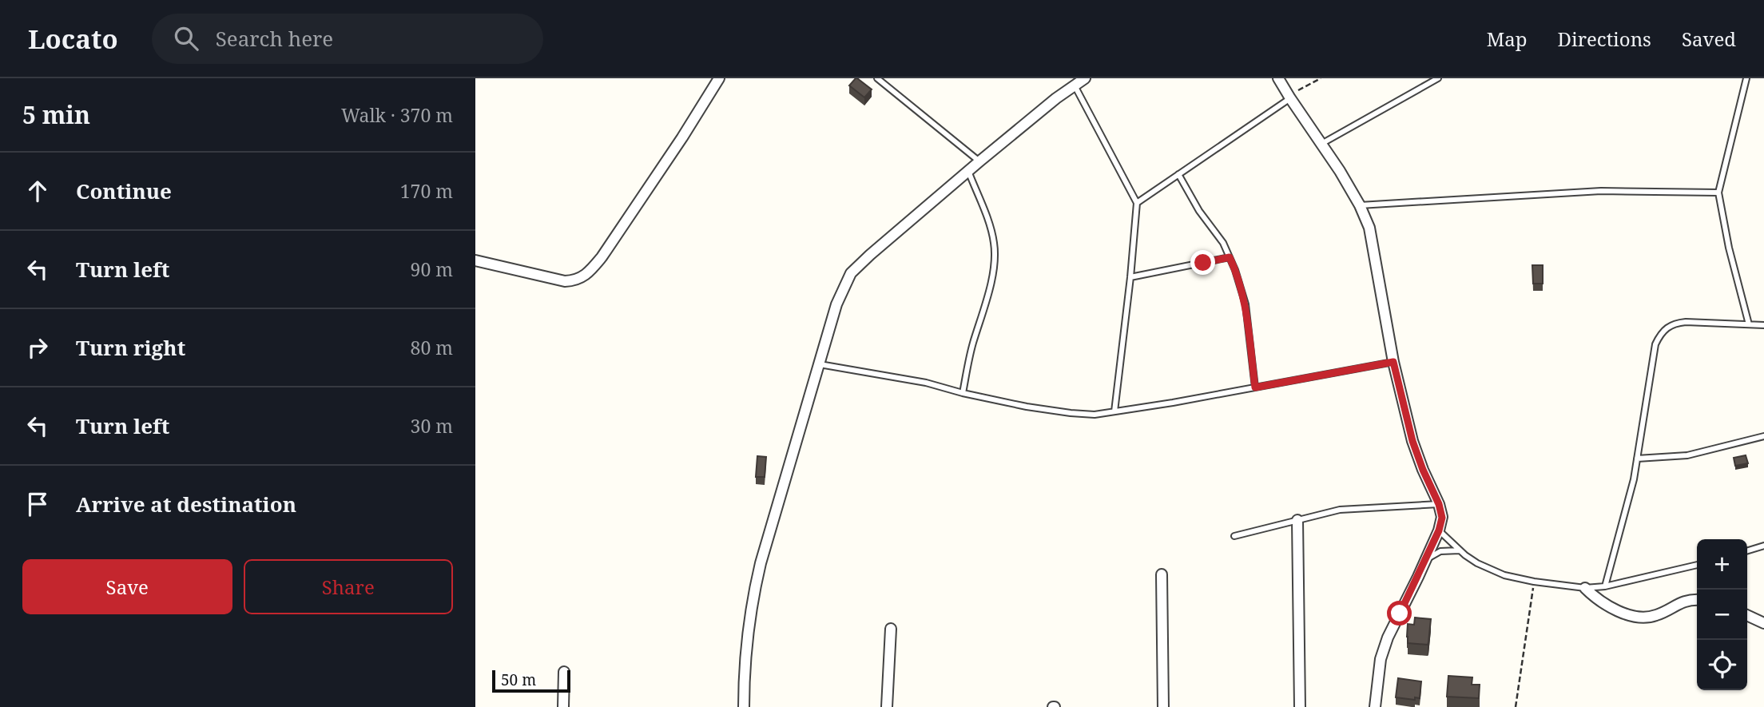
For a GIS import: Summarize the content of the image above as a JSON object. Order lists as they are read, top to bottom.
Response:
{
  "scale_bar": "50 m",
  "page": {
    "header": "Locato",
    "search": "Search here",
    "nav": ["Map", "Directions", "Saved"],
    "heading": ["5 min", "Walk · 370 m"],
    "list": [
      ["Continue", "170 m"],
      ["Turn left", "90 m"],
      ["Turn right", "80 m"],
      ["Turn left", "30 m"],
      "Arrive at destination"
    ],
    "map_buttons": ["+", "−"],
    "buttons": ["Save", "Share"],
    "scale": "50 m"
  }
}
